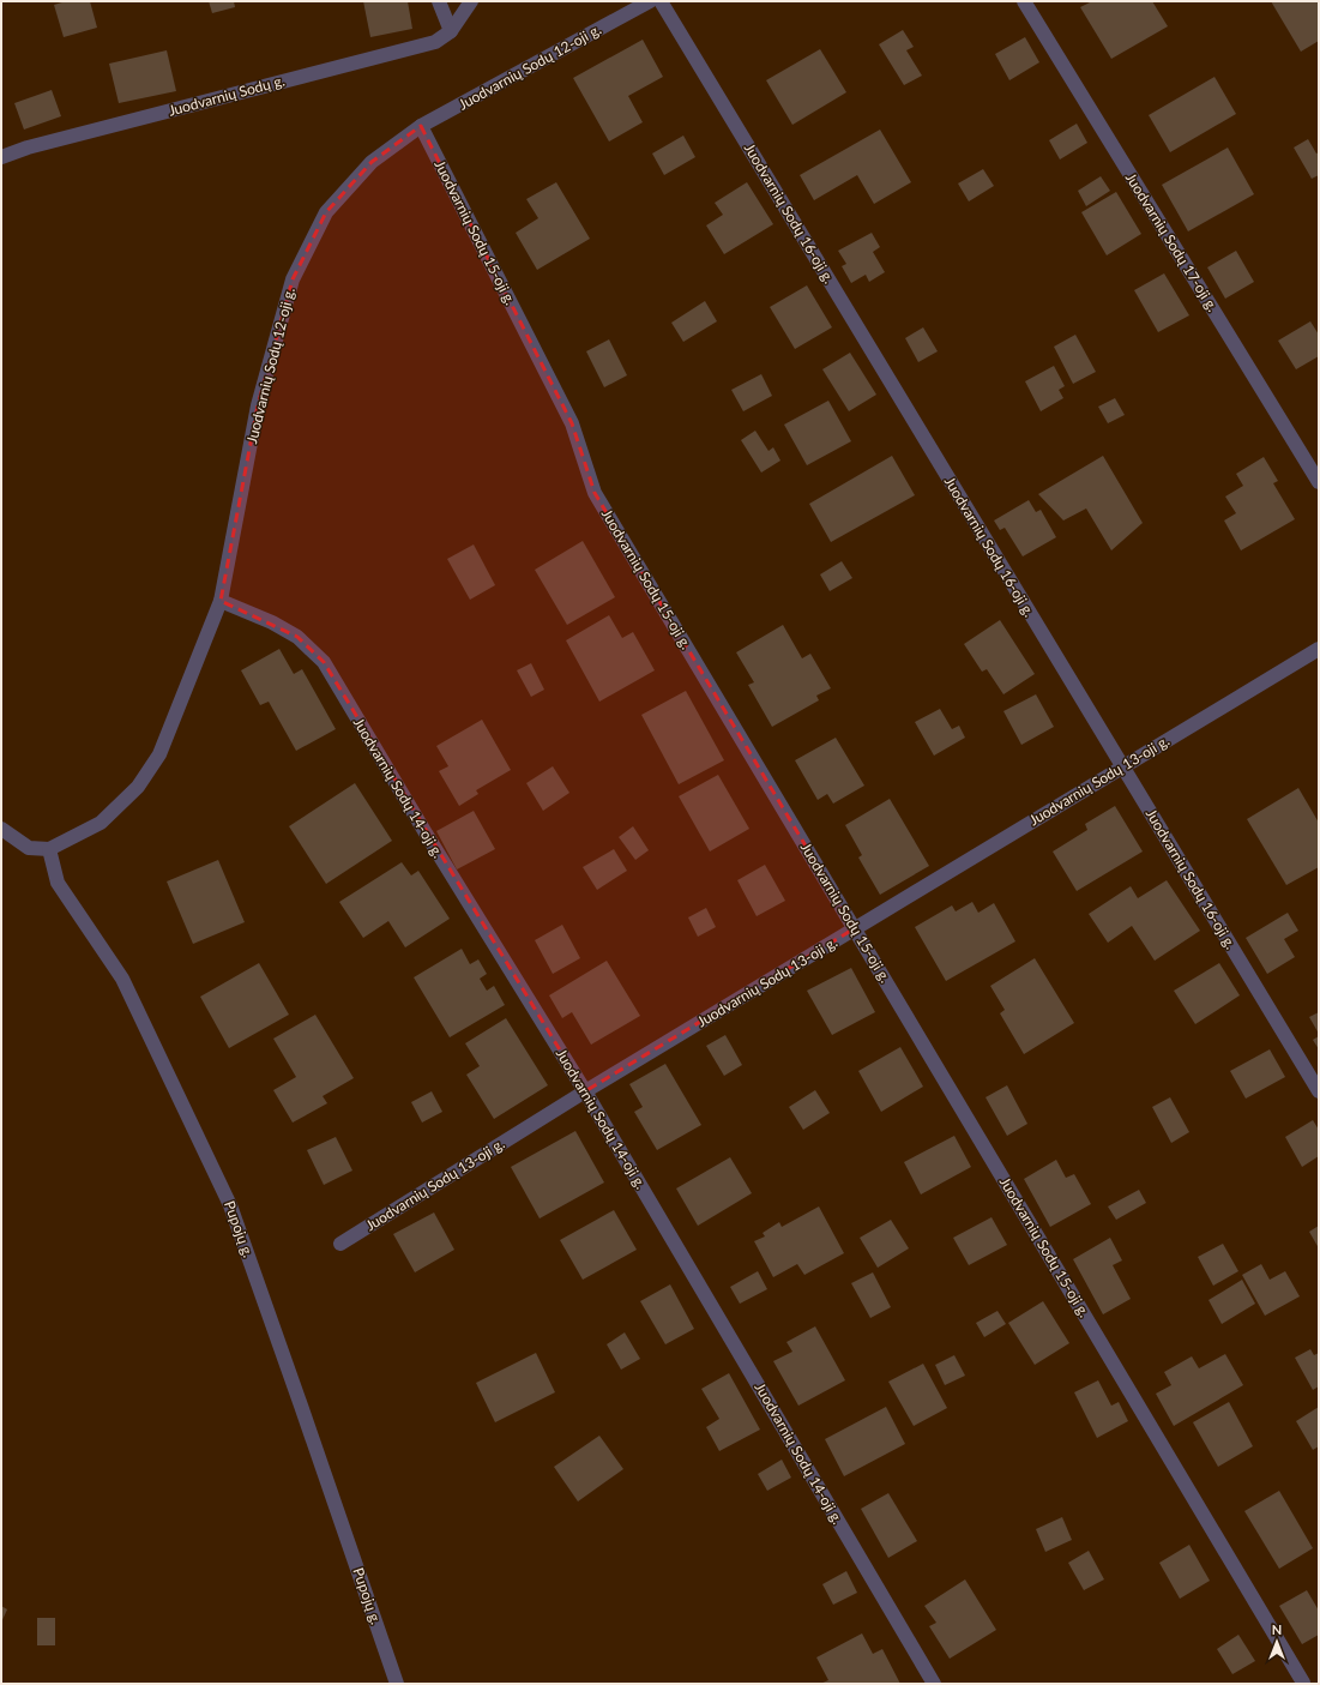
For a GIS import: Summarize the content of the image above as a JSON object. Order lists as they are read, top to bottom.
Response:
{
  "streets": {
    "street": [
      "Juodvarnių Sodų 12-oji g.",
      "Juodvarnių Sodų g.",
      "Juodvarnių Sodų 16-oji g.",
      "Juodvarnių Sodų 15-oji g.",
      "Juodvarnių Sodų 17-oji g.",
      "Juodvarnių Sodų 13-oji g.",
      "Juodvarnių Sodų 14-oji g.",
      "Pupojų g."
    ]
  },
  "crossings": [
    ["Juodvarnių Sodų 12-oji g.", "Juodvarnių Sodų 15-oji g."],
    ["Juodvarnių Sodų 12-oji g.", "Juodvarnių Sodų 14-oji g."],
    ["Juodvarnių Sodų 12-oji g.", "Pupojų g."],
    ["Juodvarnių Sodų 16-oji g.", "Juodvarnių Sodų 13-oji g."],
    ["Juodvarnių Sodų 15-oji g.", "Juodvarnių Sodų 13-oji g."],
    ["Juodvarnių Sodų 13-oji g.", "Juodvarnių Sodų 14-oji g."]
  ],
  "north": "top"
}
